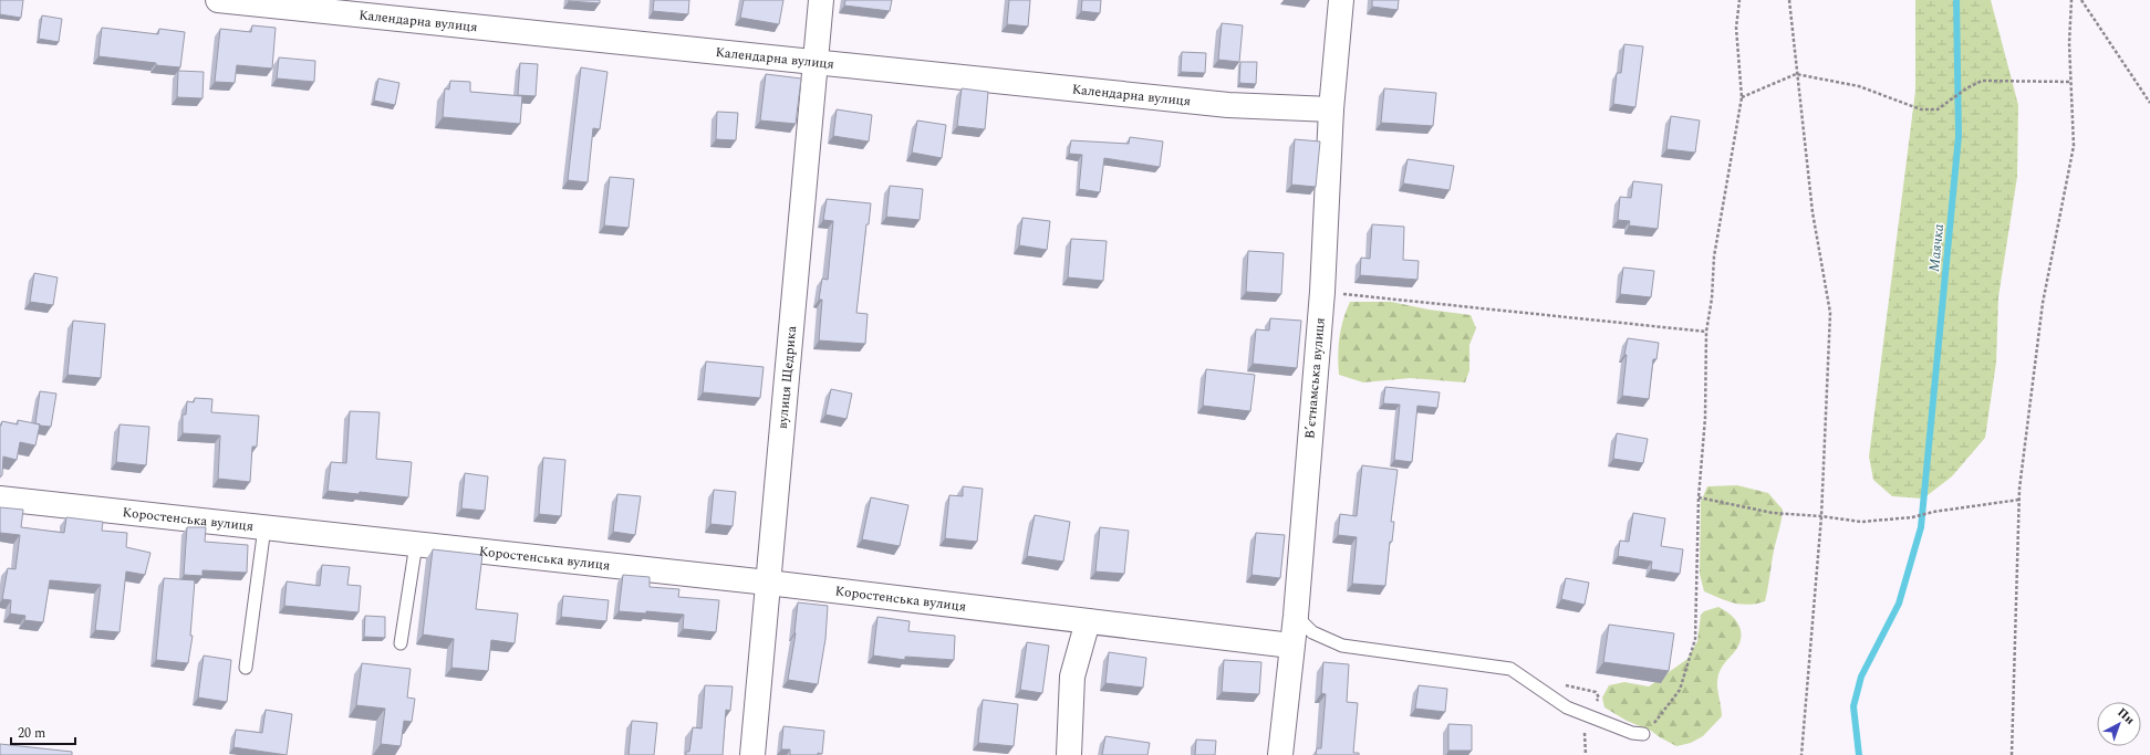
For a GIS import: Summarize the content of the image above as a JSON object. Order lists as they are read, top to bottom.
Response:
{
  "streets": {
    "street": [
      "Календарна вулиця",
      "вулиця Щедрика",
      "Вʼєтнамська вулиця",
      "Коростенська вулиця"
    ]
  },
  "crossings": [
    ["Календарна вулиця", "вулиця Щедрика"],
    ["Календарна вулиця", "Вʼєтнамська вулиця"],
    ["вулиця Щедрика", "Коростенська вулиця"],
    ["Вʼєтнамська вулиця", "Коростенська вулиця"]
  ],
  "water": ["Маячка"],
  "scale_bar": "20 m",
  "north": "top right"
}
